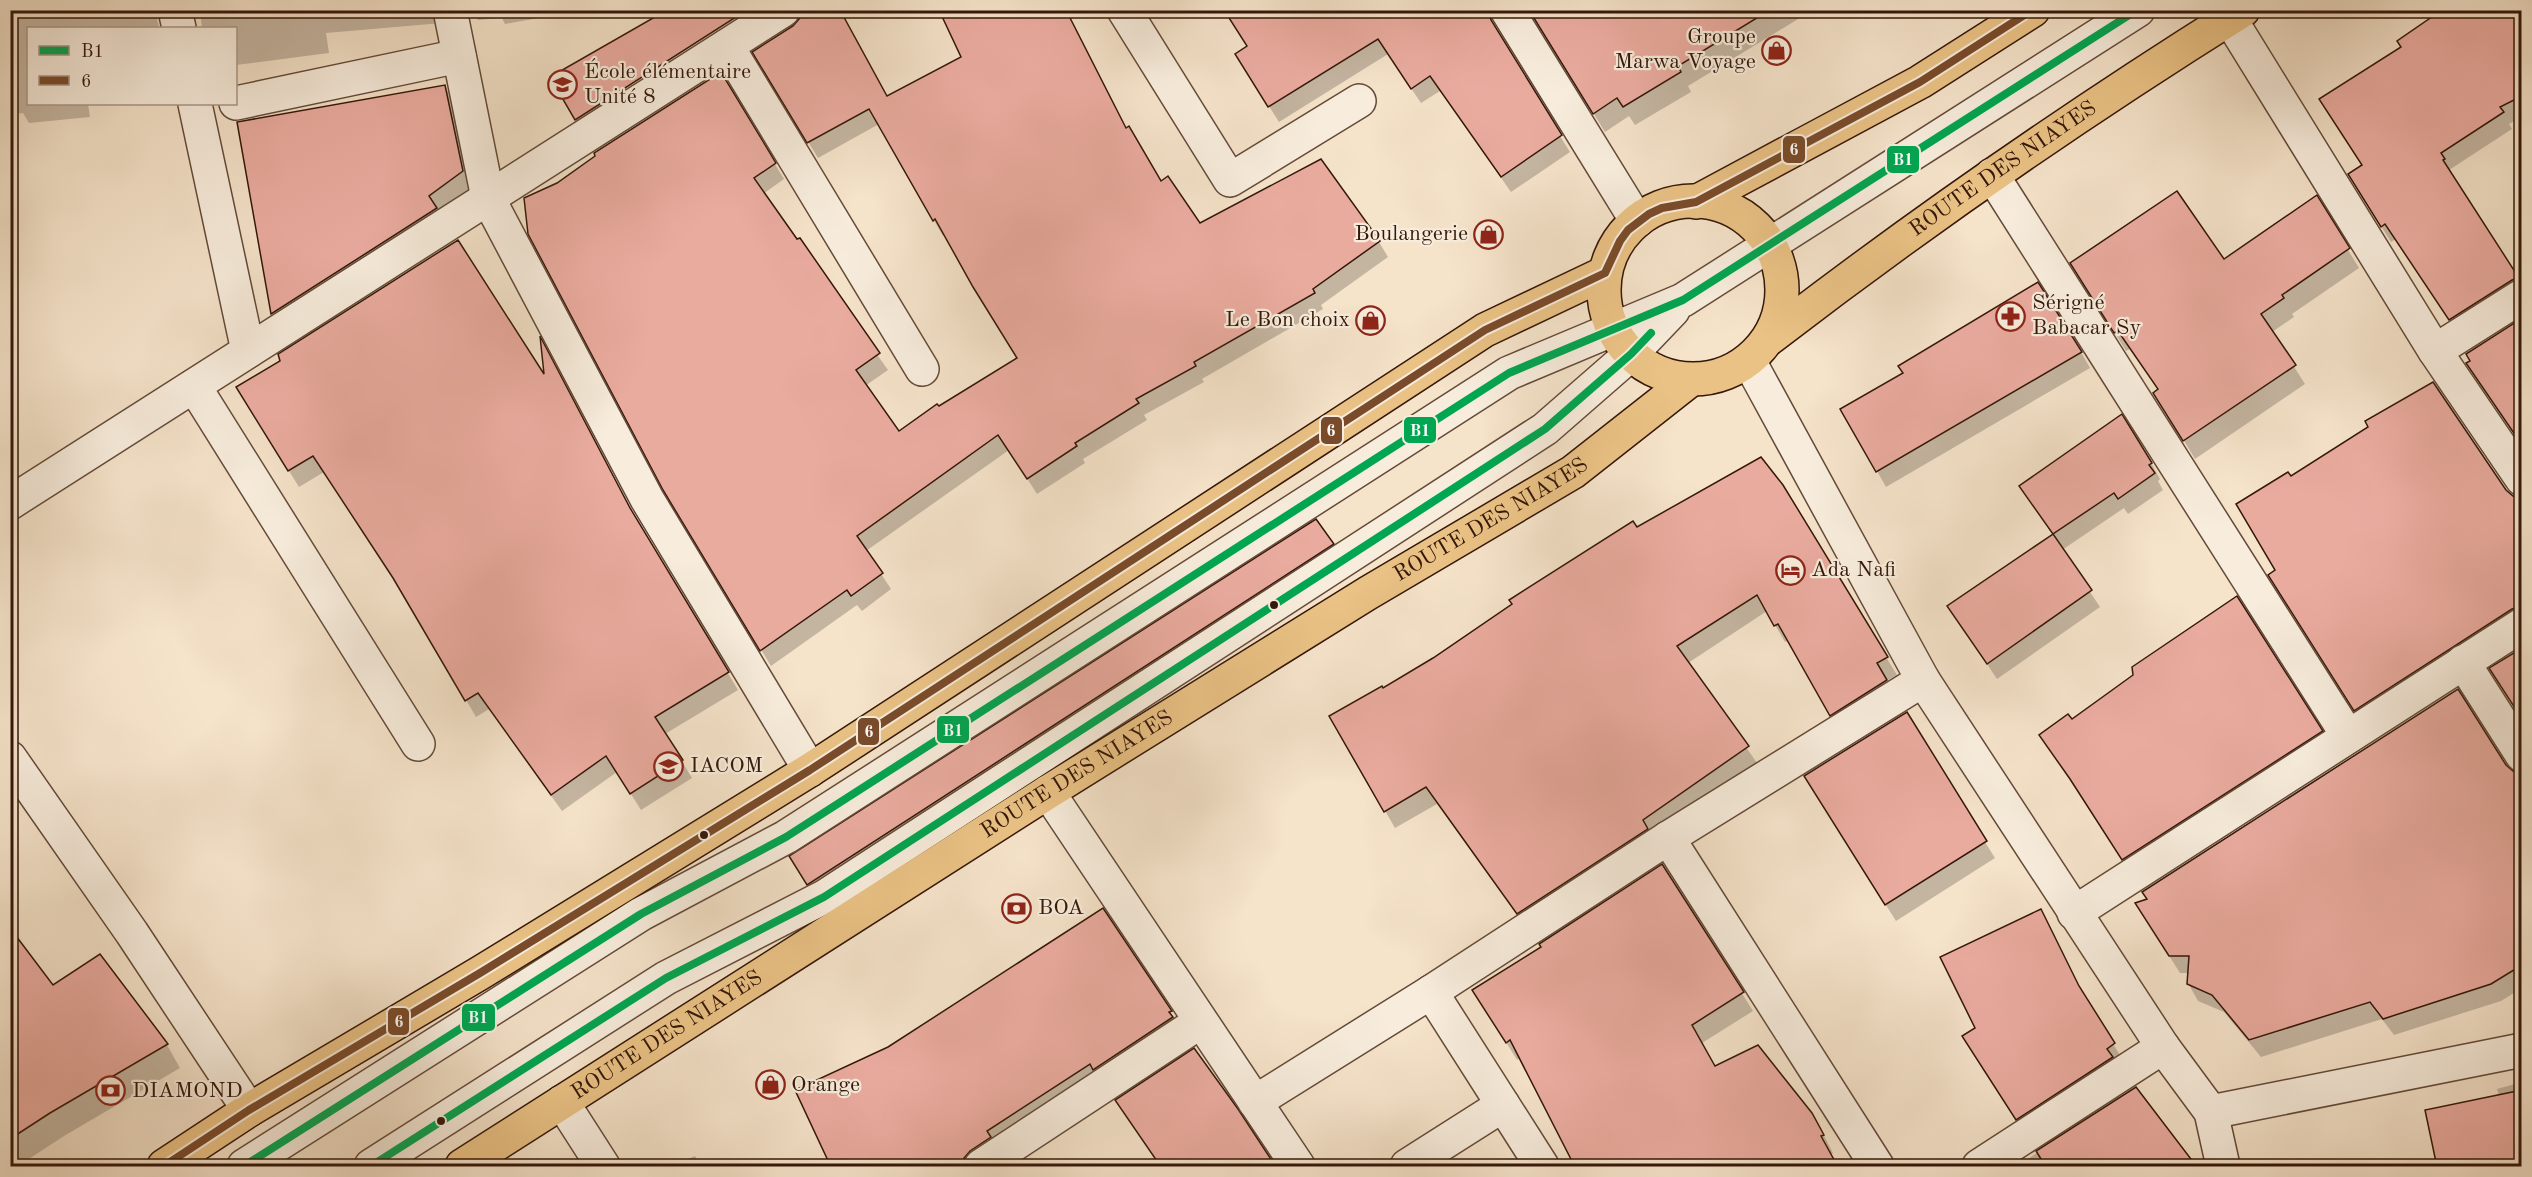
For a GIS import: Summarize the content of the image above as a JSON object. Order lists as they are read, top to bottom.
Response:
{
  "streets": {
    "main road": ["ROUTE DES NIAYES"]
  },
  "places": {
    "shop": [
      "Groupe Marwa Voyage",
      "Boulangerie",
      "Le Bon choix",
      "Orange"
    ],
    "school or university": ["École élémentaire Unité 8", "IACOM"],
    "pharmacy": ["Sérigné Babacar Sy"],
    "hotel": ["Ada Nafi"],
    "bank": ["BOA", "DIAMOND"]
  },
  "lines": ["transit line B1", "transit line 6"],
  "legend": ["B1", "6"]
}
